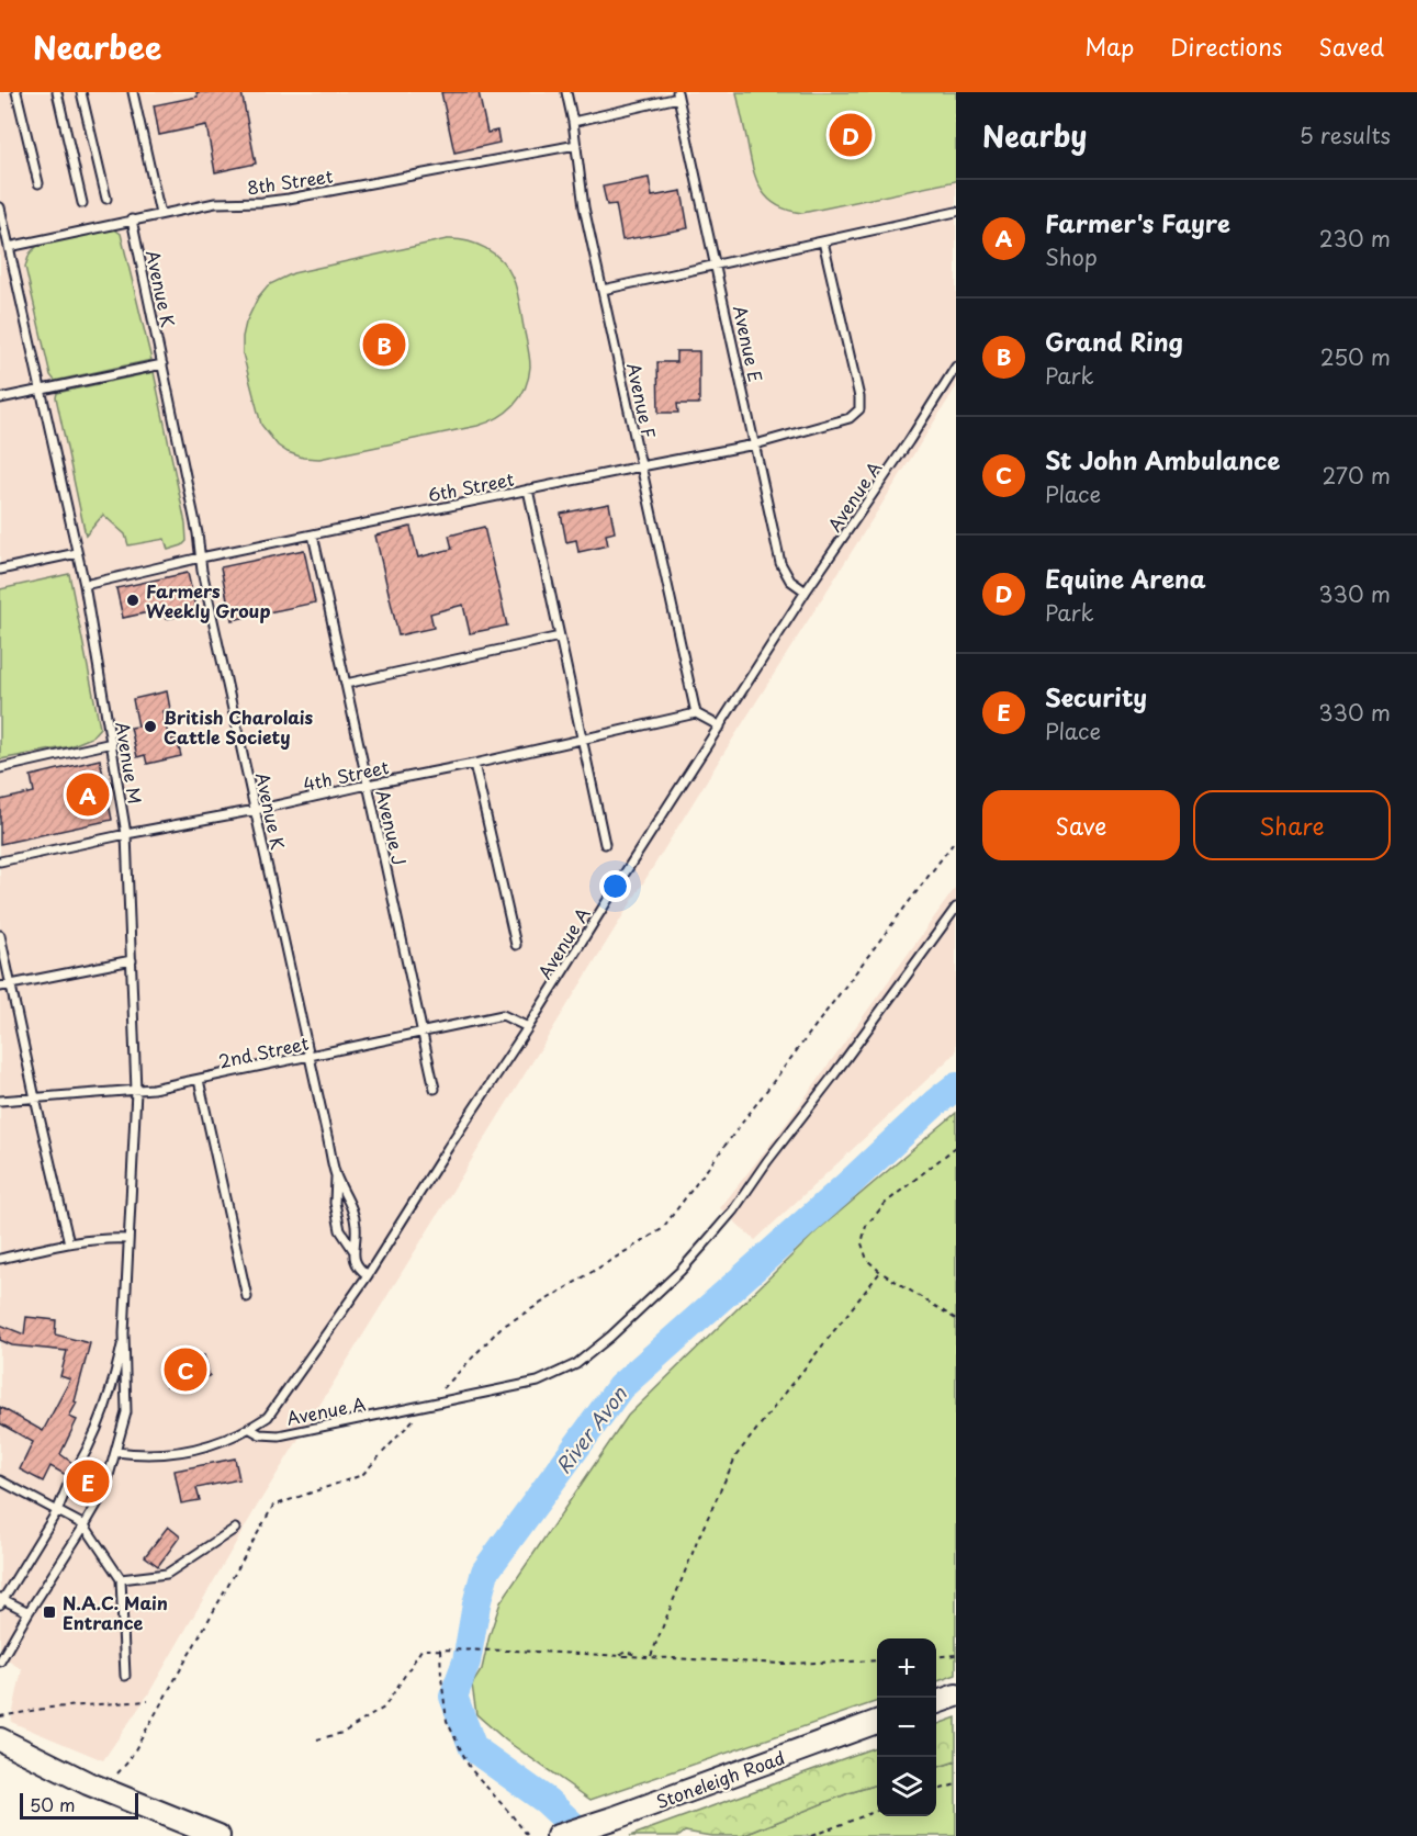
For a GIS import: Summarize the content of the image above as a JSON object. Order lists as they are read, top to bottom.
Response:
{
  "streets": {
    "main road": ["Stoneleigh Road"],
    "lane": [
      "8th Street",
      "Avenue K",
      "Avenue E",
      "Avenue F",
      "6th Street",
      "Avenue A",
      "Avenue M",
      "4th Street",
      "Avenue J",
      "2nd Street"
    ]
  },
  "crossings": [
    ["8th Street", "Avenue K"],
    ["8th Street", "Avenue F"],
    ["8th Street", "Avenue M"],
    ["Avenue K", "6th Street"],
    ["Avenue K", "Avenue A"],
    ["Avenue K", "4th Street"],
    ["Avenue K", "2nd Street"],
    ["Avenue E", "6th Street"],
    ["Avenue E", "Avenue A"],
    ["Avenue F", "6th Street"],
    ["Avenue F", "4th Street"],
    ["6th Street", "Avenue M"],
    ["6th Street", "Avenue J"],
    ["Avenue A", "2nd Street"],
    ["Avenue M", "4th Street"],
    ["Avenue M", "2nd Street"],
    ["4th Street", "Avenue J"],
    ["Avenue J", "2nd Street"]
  ],
  "water": ["River Avon"],
  "places": {
    "other": ["Farmers Weekly Group", "British Charolais Cattle Society"],
    "transit": ["N.A.C. Main Entrance"]
  },
  "scale_bar": "50 m",
  "page": {
    "header": "Nearbee",
    "nav": ["Map", "Directions", "Saved"],
    "heading": ["Nearby", "5 results"],
    "pins": [
      "D",
      "B",
      "A",
      "C",
      "E"
    ],
    "list": [
      {
        "mark": "A",
        "name": "Farmer's Fayre",
        "note": "Shop",
        "value": "230 m"
      },
      {
        "mark": "B",
        "name": "Grand Ring",
        "note": "Park",
        "value": "250 m"
      },
      {
        "mark": "C",
        "name": "St John Ambulance",
        "note": "Place",
        "value": "270 m"
      },
      {
        "mark": "D",
        "name": "Equine Arena",
        "note": "Park",
        "value": "330 m"
      },
      {
        "mark": "E",
        "name": "Security",
        "note": "Place",
        "value": "330 m"
      }
    ],
    "buttons": ["Save", "Share"],
    "map_buttons": ["+", "−"],
    "scale": "50 m"
  }
}
